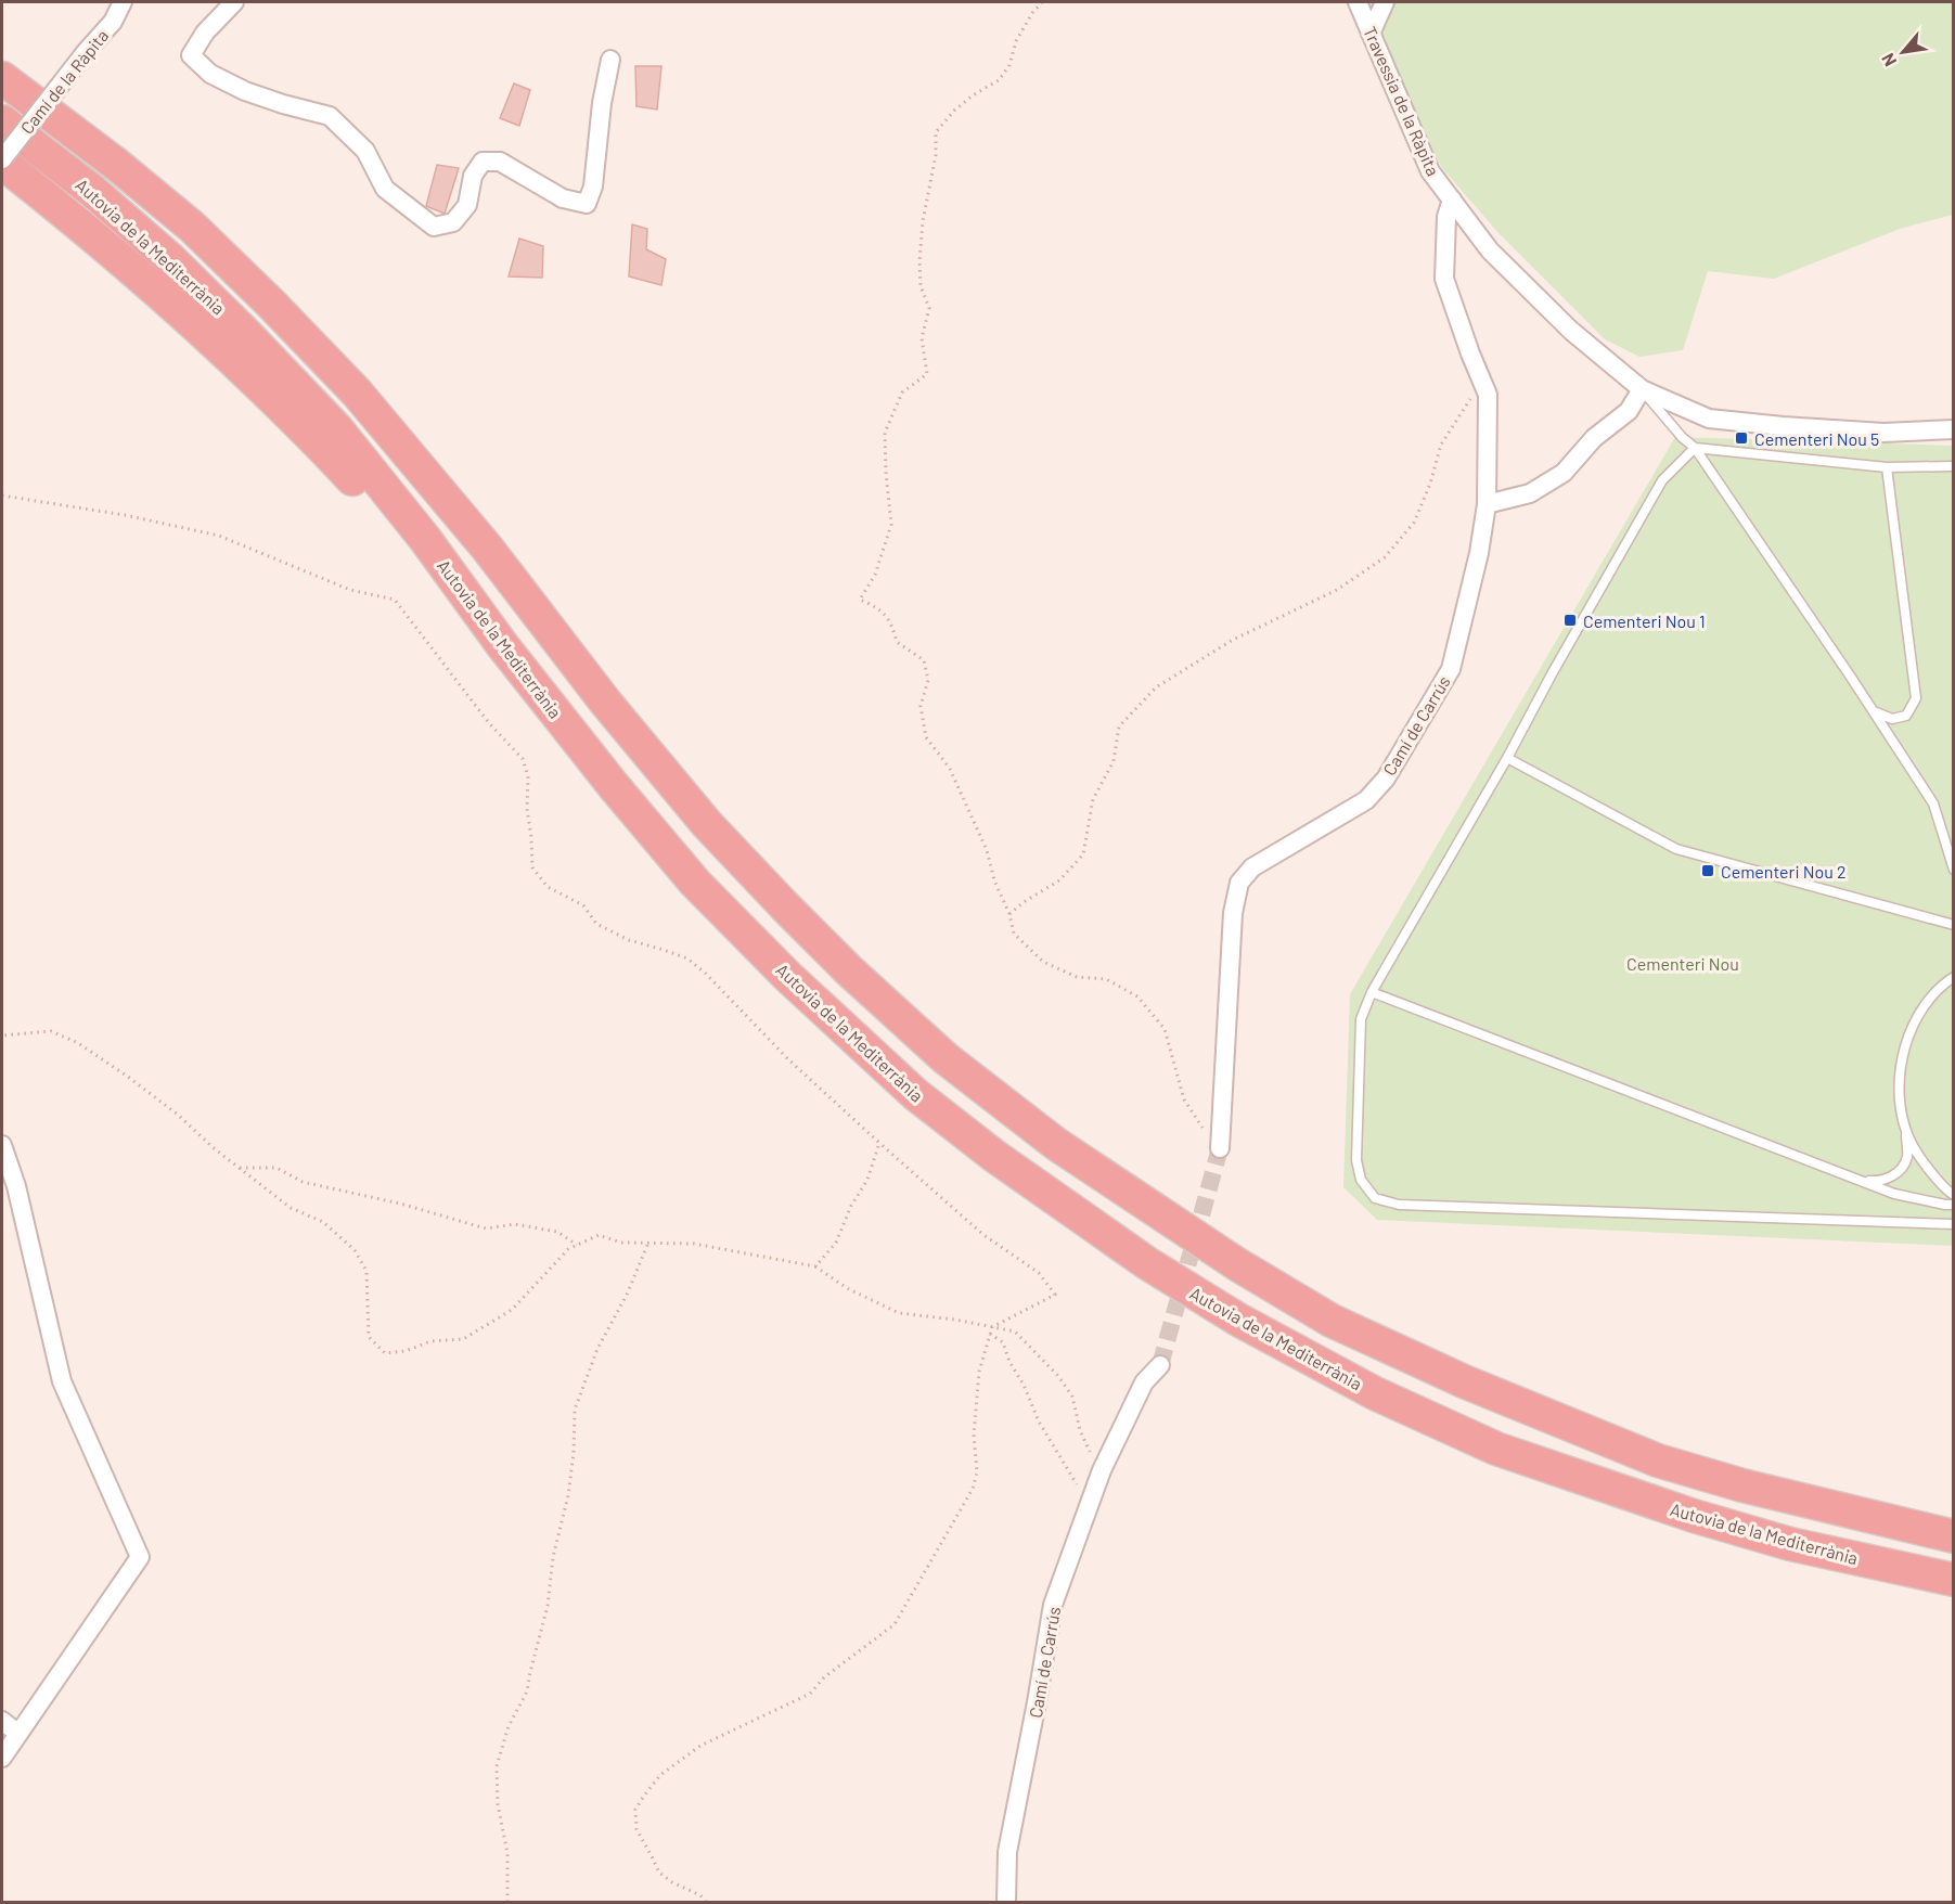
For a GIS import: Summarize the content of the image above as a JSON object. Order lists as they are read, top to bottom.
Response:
{
  "streets": {
    "highway": ["Autovia de la Mediterrània"],
    "street": ["Camí de la Ràpita", "Travessia de la Ràpita", "Camí de Carrús"]
  },
  "crossings": [
    ["Travessia de la Ràpita", "Camí de Carrús"]
  ],
  "parks": ["Cementeri Nou"],
  "places": {
    "transit": ["Cementeri Nou 5", "Cementeri Nou 1", "Cementeri Nou 2"]
  },
  "north": "bottom left"
}
